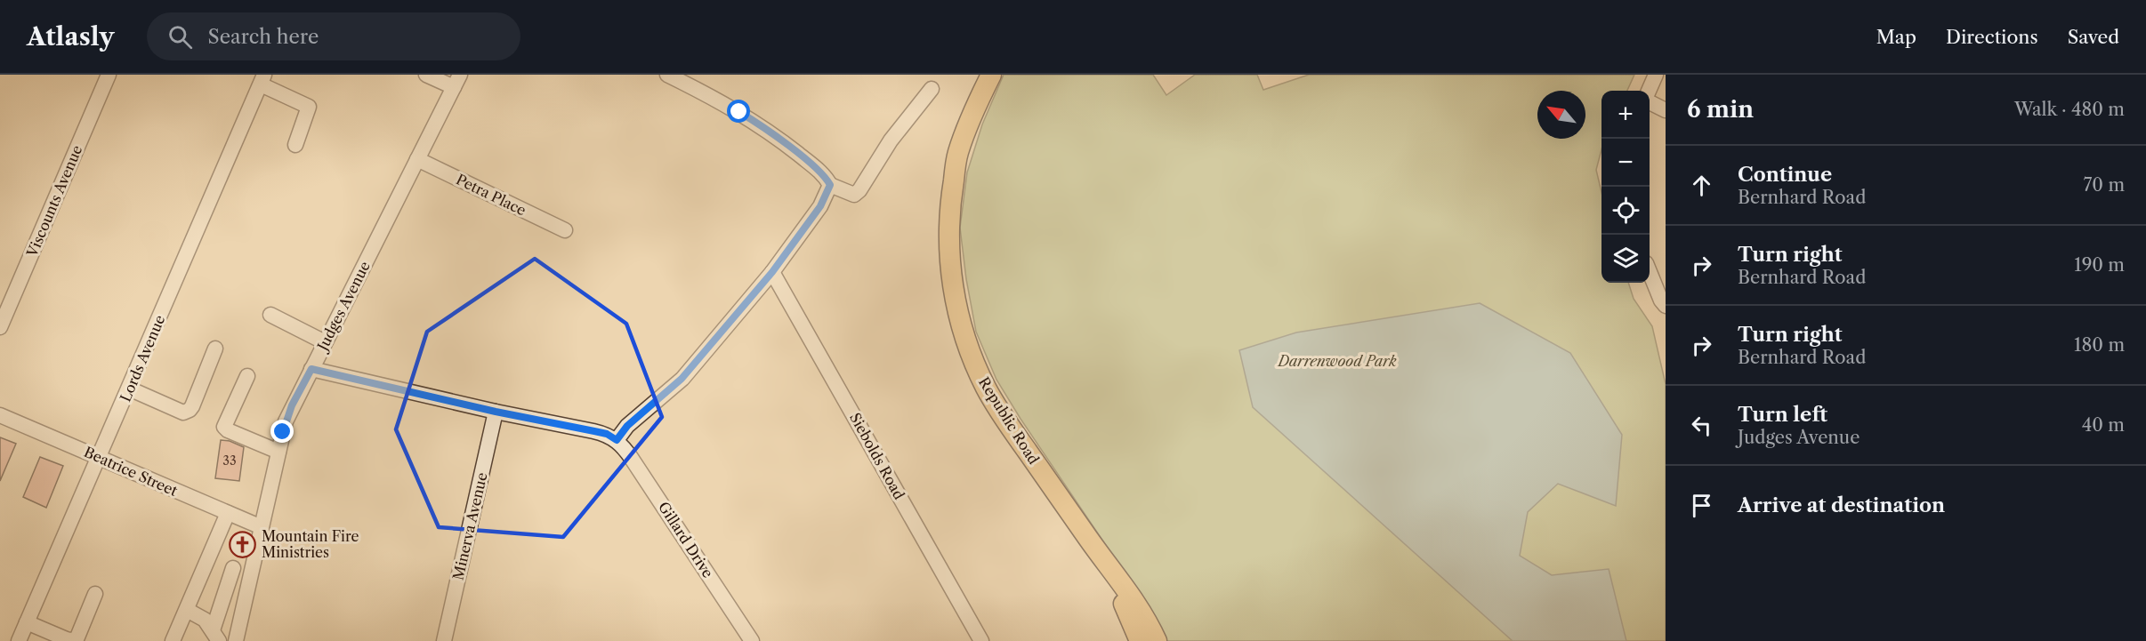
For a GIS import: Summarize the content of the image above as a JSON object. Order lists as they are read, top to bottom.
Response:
{
  "streets": {
    "main road": ["Republic Road"],
    "street": [
      "Petra Place",
      "Viscounts Avenue",
      "Judges Avenue",
      "Lords Avenue",
      "Siebolds Road",
      "Beatrice Street",
      "Minerva Avenue",
      "Gillard Drive"
    ]
  },
  "crossings": [
    ["Petra Place", "Judges Avenue"],
    ["Judges Avenue", "Beatrice Street"],
    ["Lords Avenue", "Beatrice Street"]
  ],
  "parks": ["Darrenwood Park"],
  "places": {
    "church": ["Mountain Fire Ministries"]
  },
  "house_numbers": ["33"],
  "north": "top left",
  "page": {
    "header": "Atlasly",
    "search": "Search here",
    "nav": ["Map", "Directions", "Saved"],
    "heading": ["6 min", "Walk · 480 m"],
    "map_buttons": ["+", "−"],
    "list": [
      ["Continue", "Bernhard Road", "70 m"],
      ["Turn right", "Bernhard Road", "190 m"],
      ["Turn right", "Bernhard Road", "180 m"],
      ["Turn left", "Judges Avenue", "40 m"],
      "Arrive at destination"
    ]
  }
}
